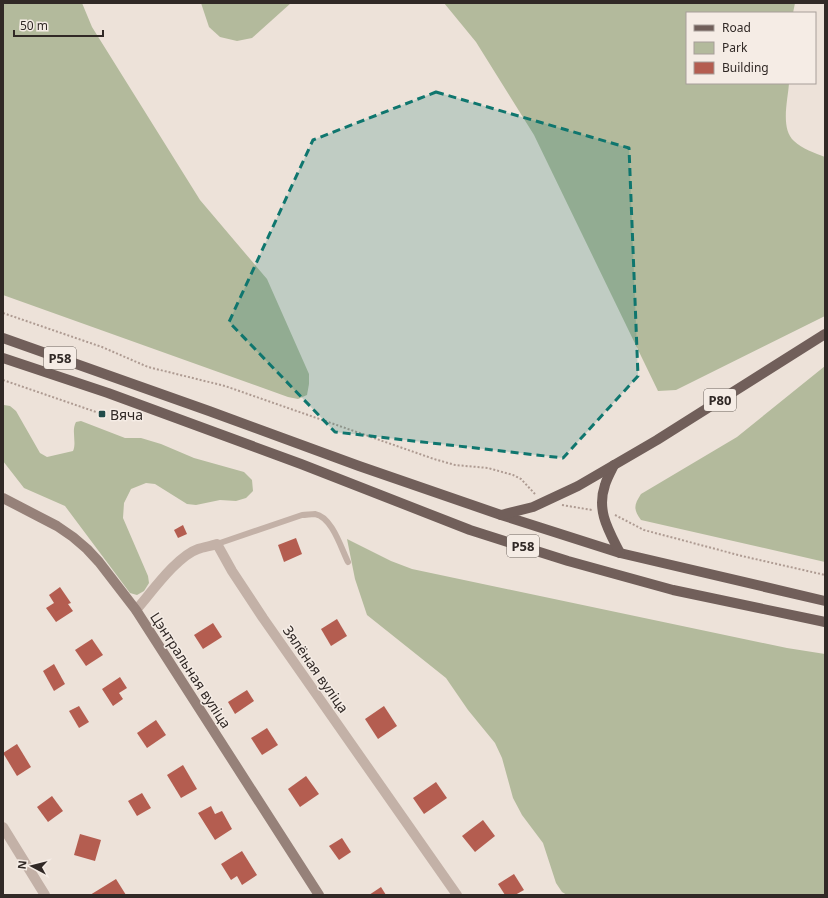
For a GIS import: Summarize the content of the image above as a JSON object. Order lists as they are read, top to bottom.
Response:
{
  "streets": {
    "main road": ["Р58", "Р80"],
    "street": ["Зялёная вуліца", "Цэнтральная вуліца"]
  },
  "crossings": [
    ["Р58", "Р80"]
  ],
  "places": {
    "transit": ["Вяча"]
  },
  "legend": ["Road", "Park", "Building"],
  "scale_bar": "50 m",
  "north": "left"
}
